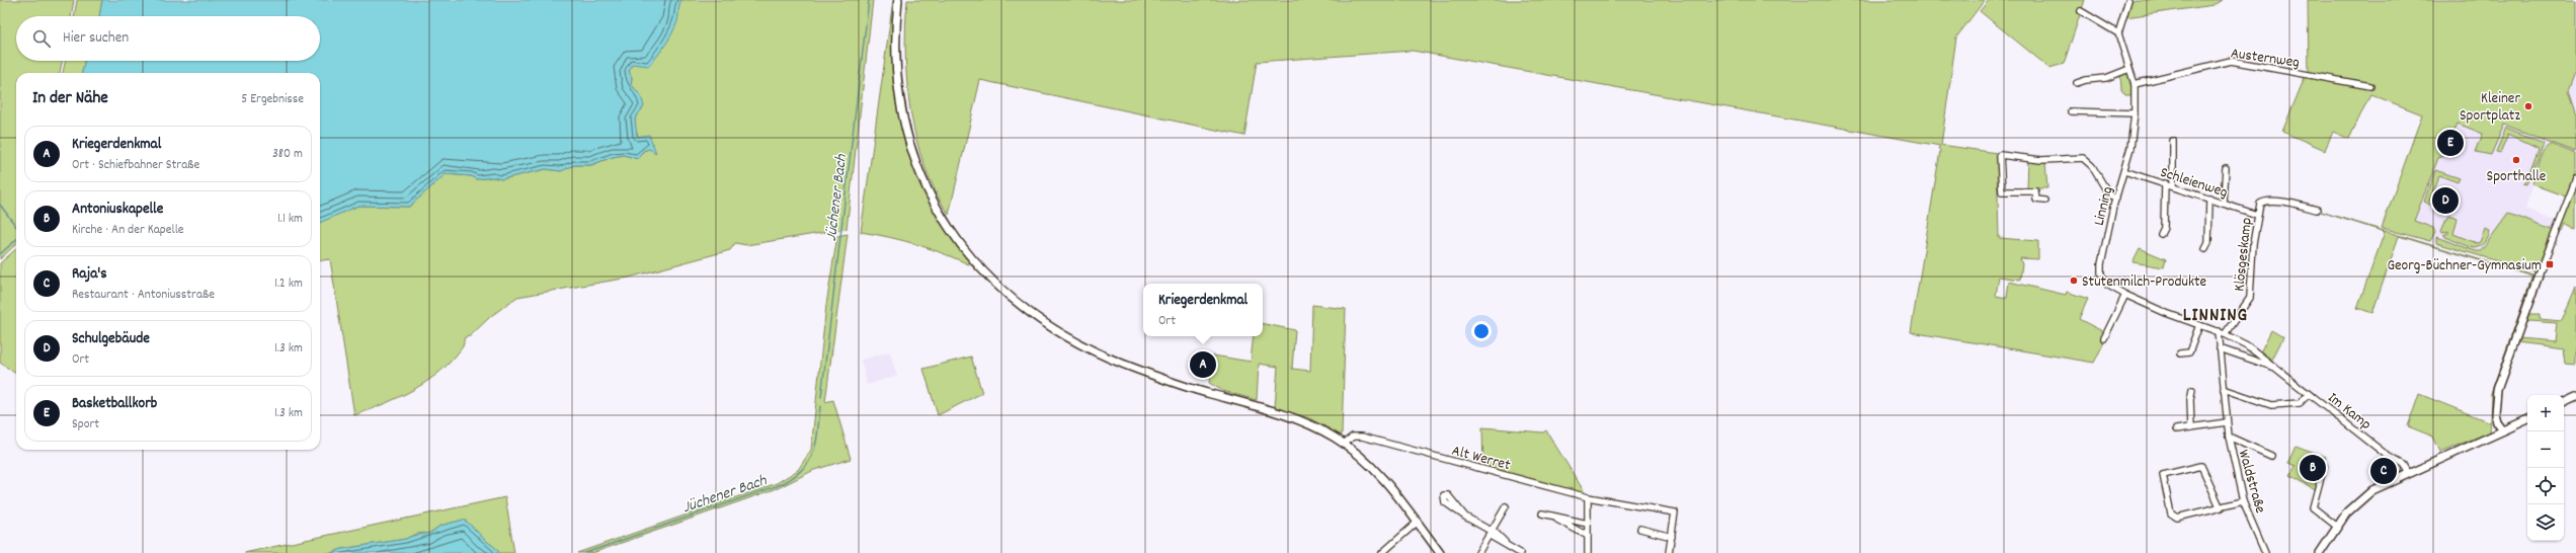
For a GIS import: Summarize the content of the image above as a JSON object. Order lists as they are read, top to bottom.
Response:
{
  "streets": {
    "street": [
      "Austernweg",
      "Schleienweg",
      "Linning",
      "Klösgeskamp",
      "Im Kamp",
      "Alt Werret",
      "Waldstraße"
    ]
  },
  "crossings": [
    ["Austernweg", "Linning"],
    ["Schleienweg", "Linning"],
    ["Schleienweg", "Klösgeskamp"],
    ["Linning", "Klösgeskamp"],
    ["Linning", "Im Kamp"],
    ["Linning", "Waldstraße"],
    ["Klösgeskamp", "Im Kamp"],
    ["Im Kamp", "Waldstraße"]
  ],
  "districts": ["LINNING"],
  "water": ["Jüchener Bach"],
  "places": {
    "other": ["Kleiner Sportplatz", "Sporthalle", "Stutenmilch-Produkte"],
    "transit": ["Georg-Büchner-Gymnasium"]
  },
  "page": {
    "search": "Hier suchen",
    "heading": ["In der Nähe", "5 Ergebnisse"],
    "list": [
      {
        "mark": "A",
        "name": "Kriegerdenkmal",
        "note": "Ort · Schiefbahner Straße",
        "value": "380 m"
      },
      {
        "mark": "B",
        "name": "Antoniuskapelle",
        "note": "Kirche · An der Kapelle",
        "value": "1.1 km"
      },
      {
        "mark": "C",
        "name": "Raja's",
        "note": "Restaurant · Antoniusstraße",
        "value": "1.2 km"
      },
      {
        "mark": "D",
        "name": "Schulgebäude",
        "note": "Ort",
        "value": "1.3 km"
      },
      {
        "mark": "E",
        "name": "Basketballkorb",
        "note": "Sport",
        "value": "1.3 km"
      }
    ],
    "pins": [
      "E",
      "D",
      "A",
      "B",
      "C"
    ],
    "popup": ["Kriegerdenkmal", "Ort"],
    "map_buttons": ["+", "−"]
  }
}
